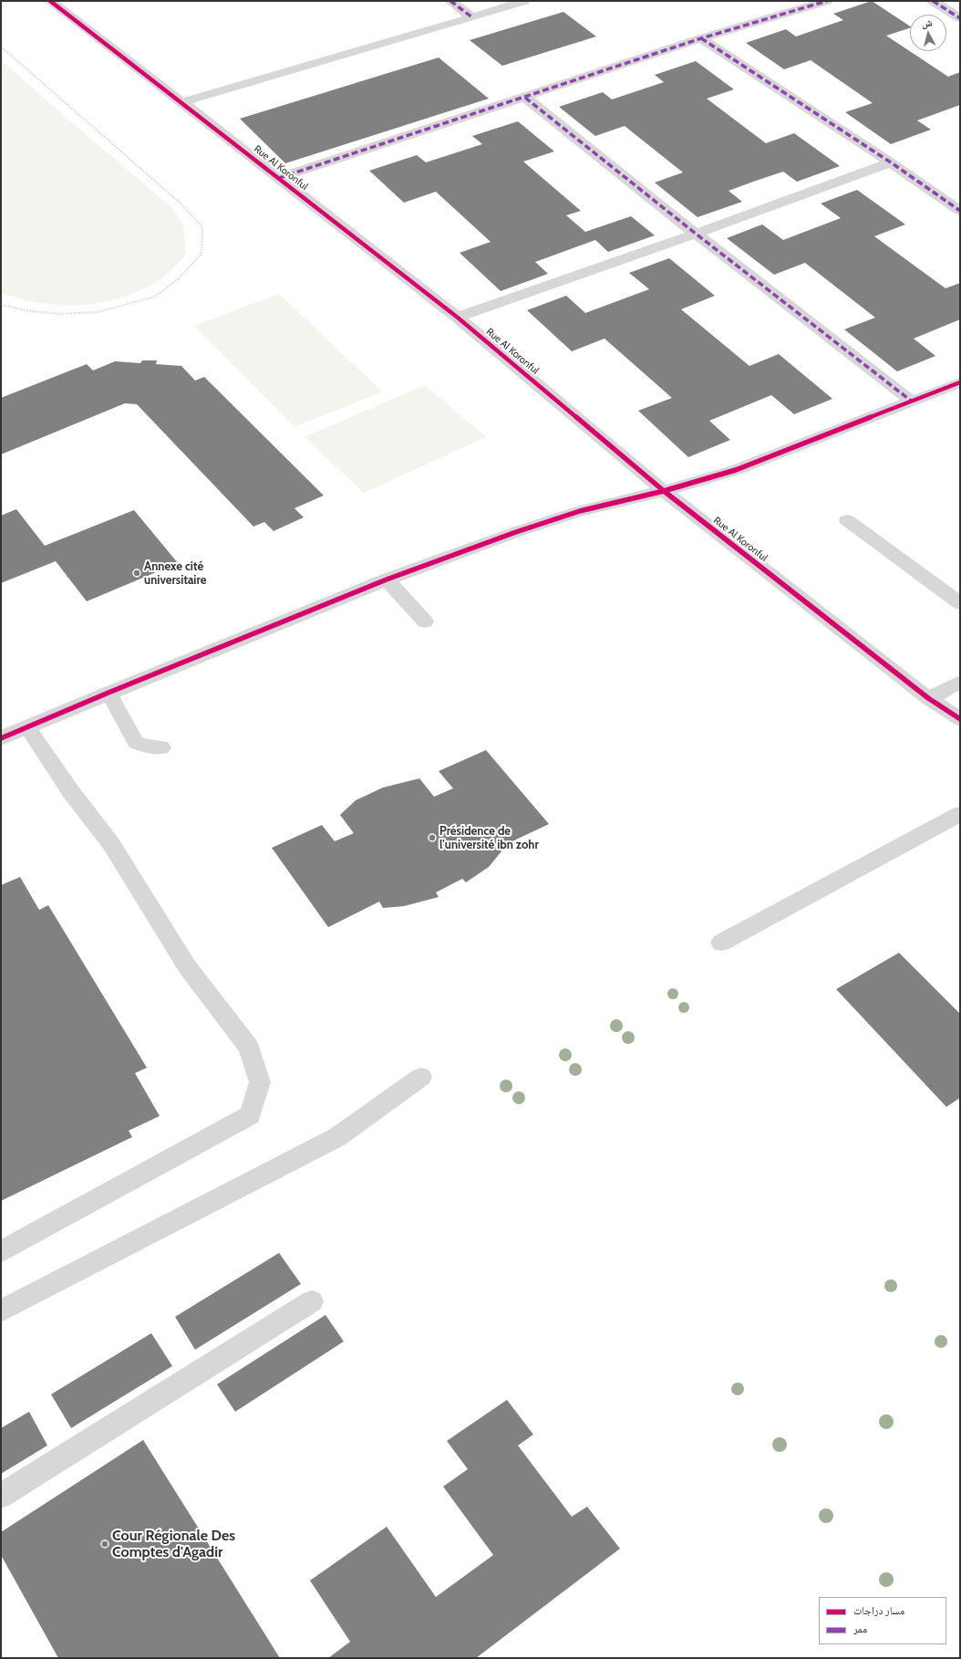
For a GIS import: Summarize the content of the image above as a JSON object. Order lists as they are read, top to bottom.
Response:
{
  "streets": {
    "street": ["Rue Al Koronful"]
  },
  "places": ["Annexe cité universitaire", "Présidence de l'université ibn zohr", "Cour Régionale Des Comptes d'Agadir"],
  "legend": ["مسار دراجات", "ممر"],
  "north": "top"
}
